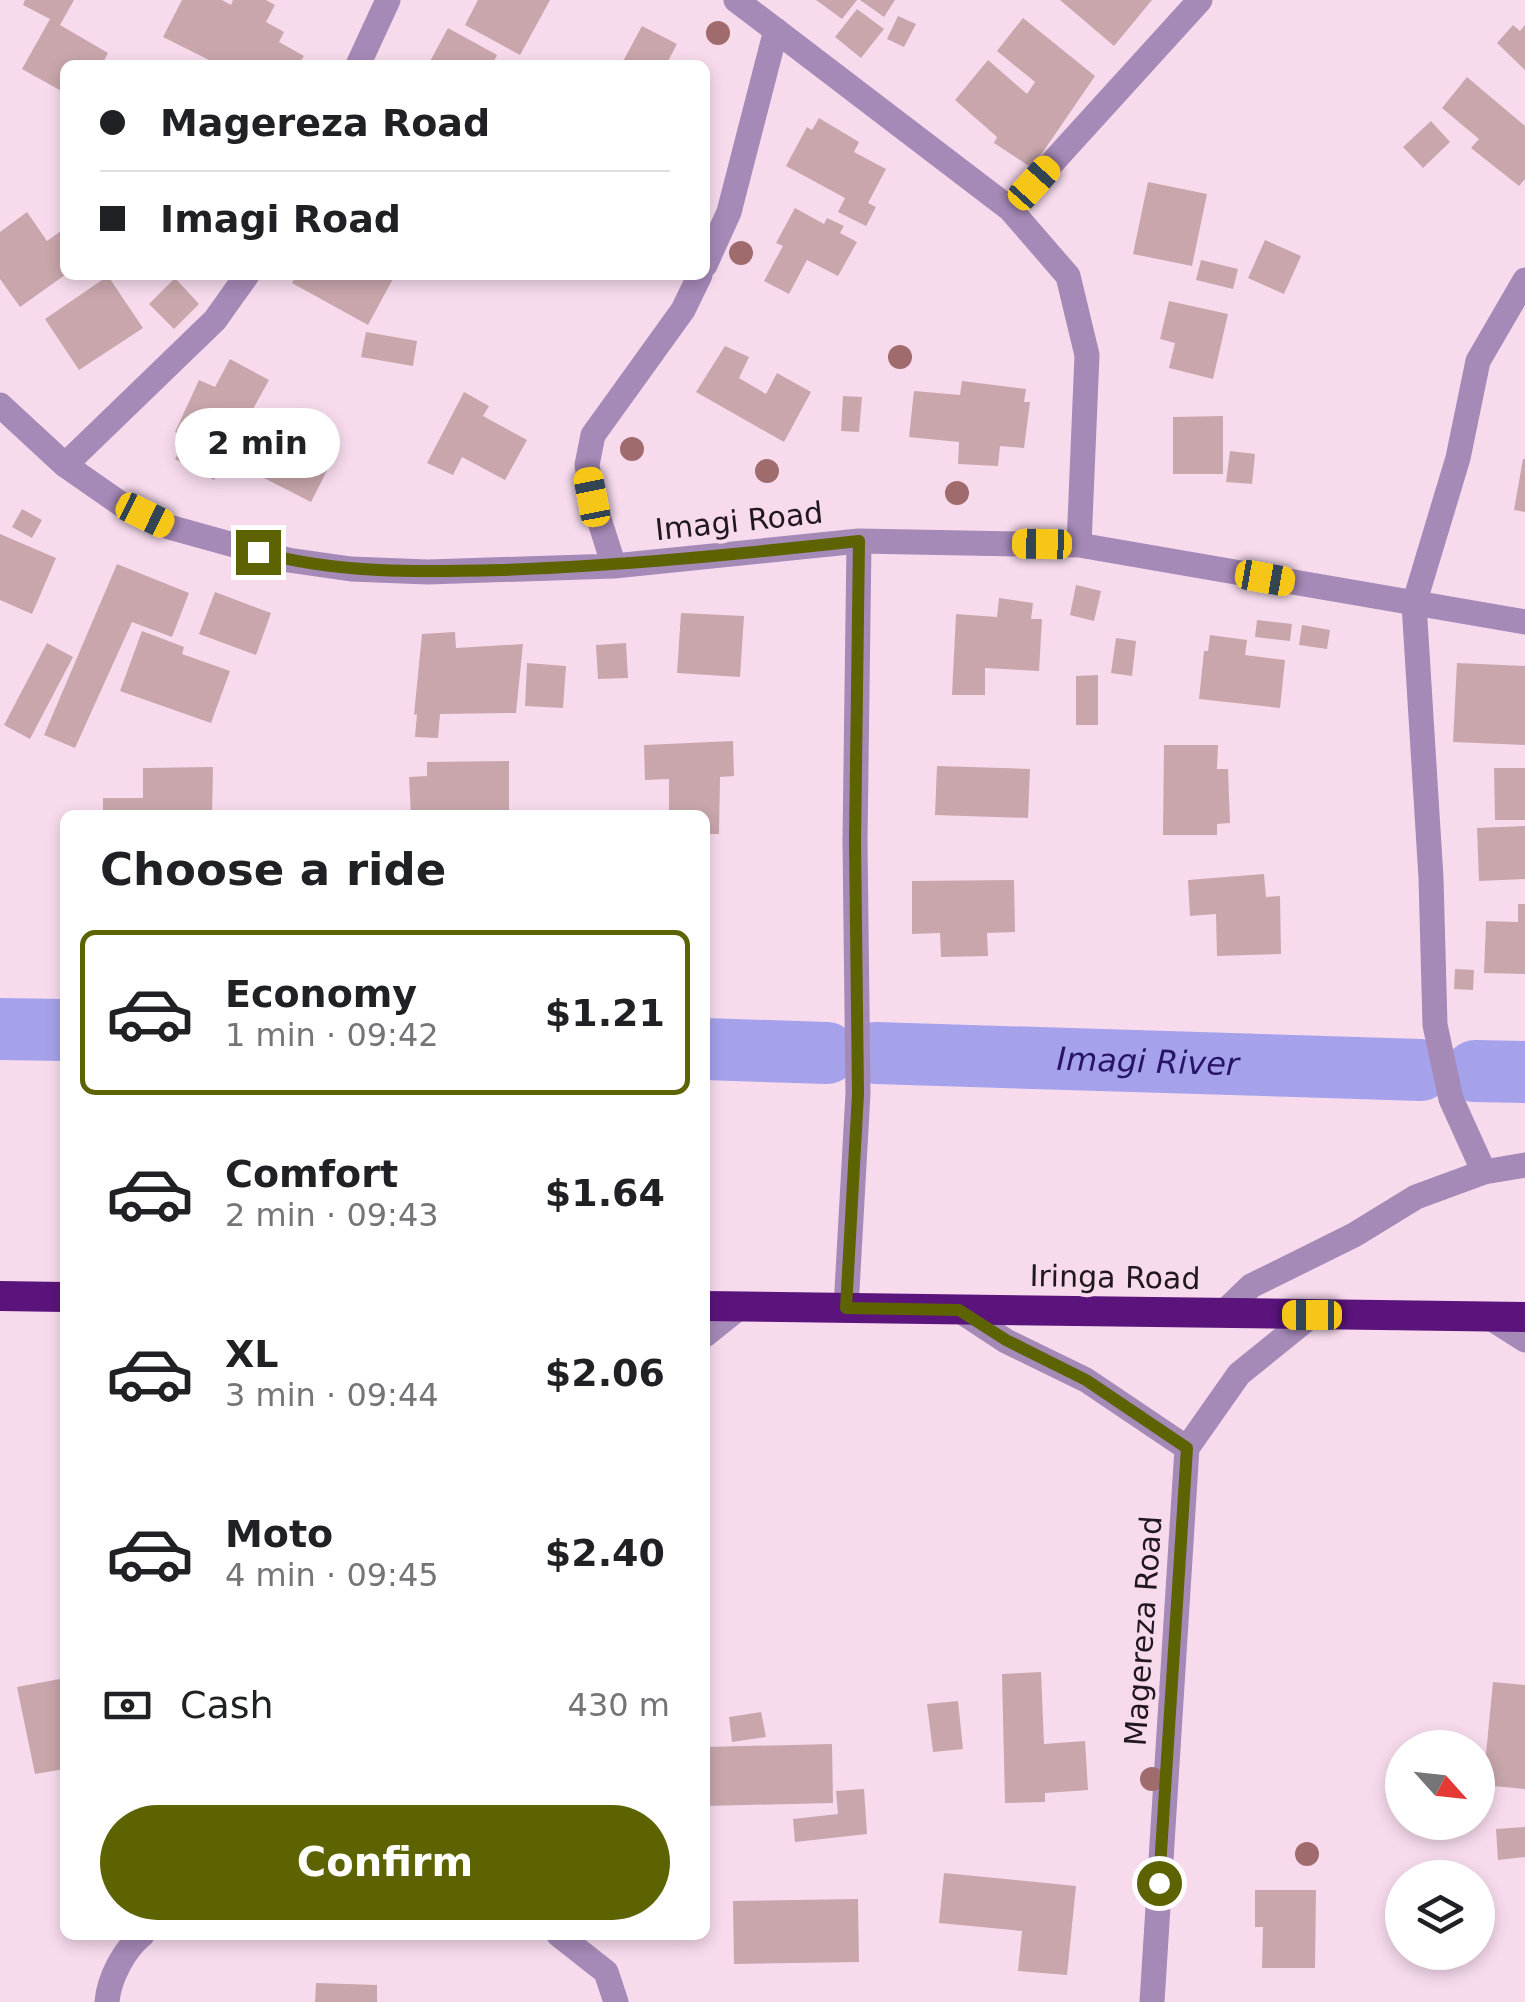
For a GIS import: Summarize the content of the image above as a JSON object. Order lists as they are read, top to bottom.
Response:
{
  "streets": {
    "highway": ["Iringa Road"],
    "street": ["Imagi Road", "Magereza Road"]
  },
  "water": ["Imagi River"],
  "north": "bottom right",
  "page": {
    "banner": ["Magereza Road", "Imagi Road"],
    "bubble": "2 min",
    "heading": "Choose a ride",
    "list": [
      {
        "name": "Economy",
        "note": "1 min · 09:42",
        "value": "$1.21"
      },
      {
        "name": "Comfort",
        "note": "2 min · 09:43",
        "value": "$1.64"
      },
      {
        "name": "XL",
        "note": "3 min · 09:44",
        "value": "$2.06"
      },
      {
        "name": "Moto",
        "note": "4 min · 09:45",
        "value": "$2.40"
      }
    ],
    "pay": ["Cash", "430 m"],
    "buttons": "Confirm"
  }
}
